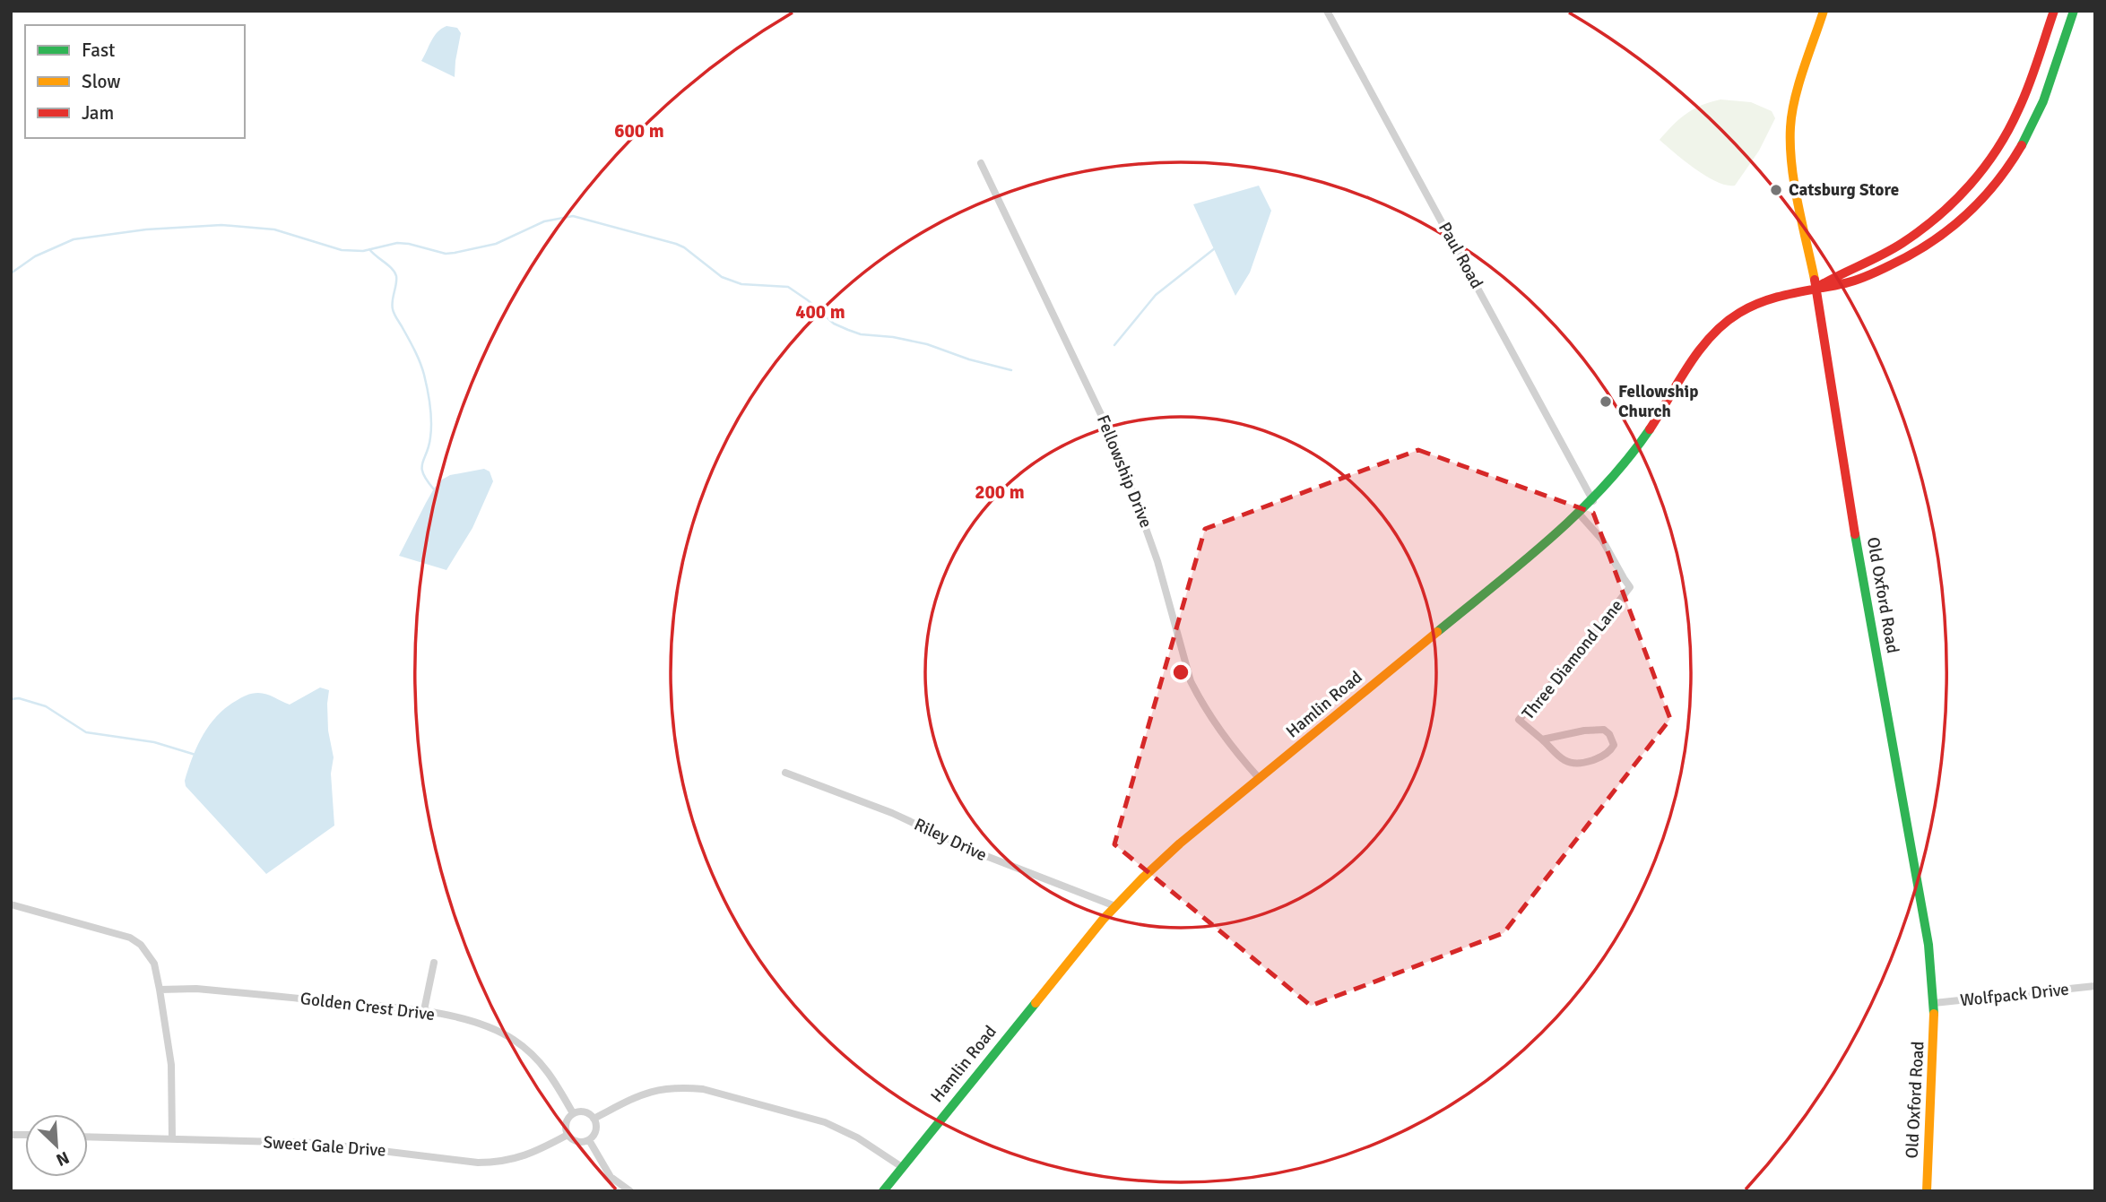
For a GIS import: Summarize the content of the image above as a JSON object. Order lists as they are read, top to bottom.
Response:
{
  "streets": {
    "street": [
      "Paul Road",
      "Fellowship Drive",
      "Old Oxford Road",
      "Three Diamond Lane",
      "Hamlin Road",
      "Riley Drive",
      "Wolfpack Drive",
      "Golden Crest Drive",
      "Sweet Gale Drive"
    ]
  },
  "crossings": [
    ["Paul Road", "Hamlin Road"],
    ["Fellowship Drive", "Hamlin Road"],
    ["Old Oxford Road", "Hamlin Road"],
    ["Old Oxford Road", "Wolfpack Drive"],
    ["Three Diamond Lane", "Hamlin Road"],
    ["Hamlin Road", "Riley Drive"],
    ["Golden Crest Drive", "Sweet Gale Drive"]
  ],
  "places": ["Catsburg Store", "Fellowship Church"],
  "legend": ["Fast", "Slow", "Jam"],
  "north": "bottom right",
  "rings": ["600 m", "400 m", "200 m"]
}
